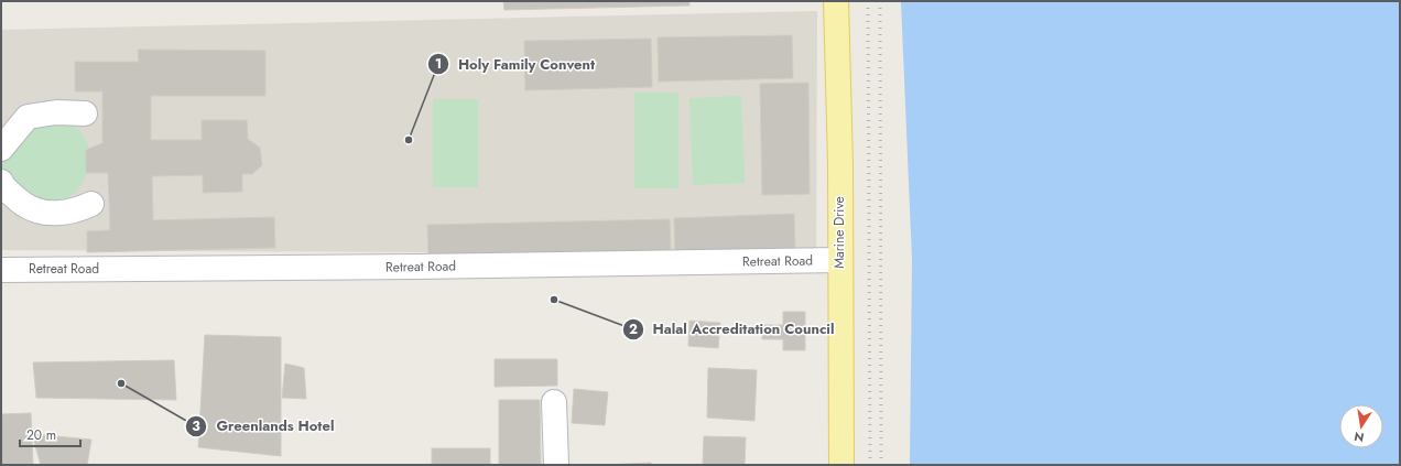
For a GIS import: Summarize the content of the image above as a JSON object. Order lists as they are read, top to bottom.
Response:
{
  "streets": {
    "main road": ["Marine Drive"],
    "street": ["Retreat Road"]
  },
  "crossings": [
    ["Marine Drive", "Retreat Road"]
  ],
  "places": ["Holy Family Convent", "Halal Accreditation Council", "Greenlands Hotel"],
  "scale_bar": "20 m",
  "north": "bottom"
}
